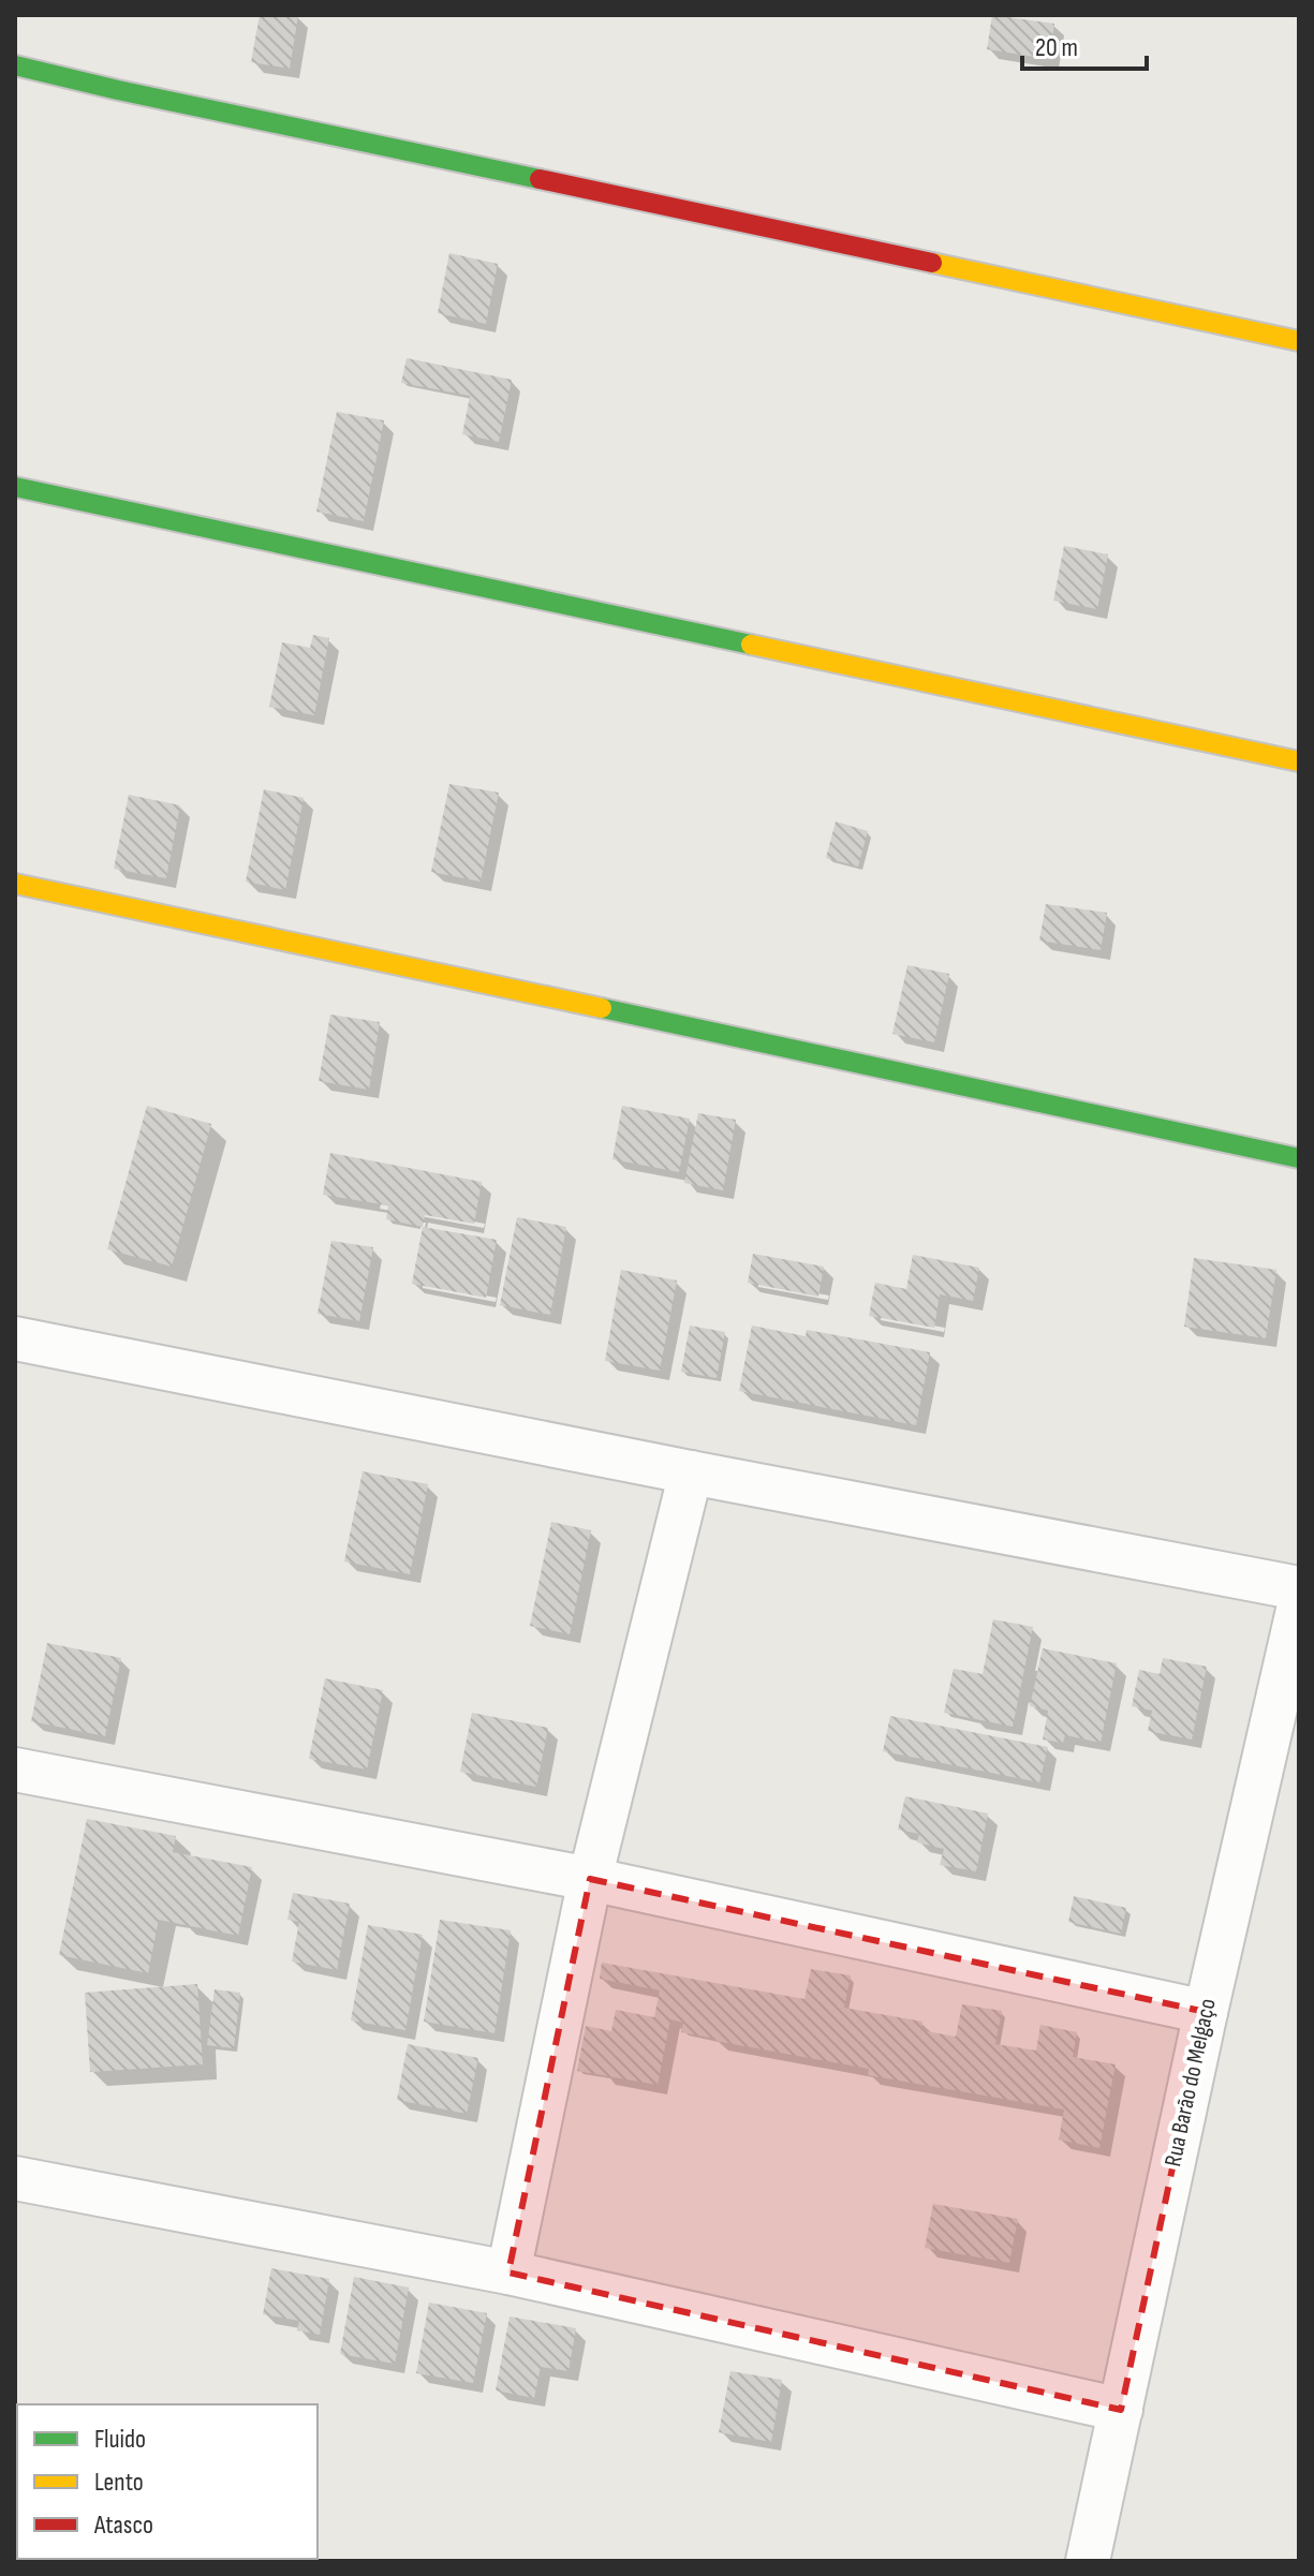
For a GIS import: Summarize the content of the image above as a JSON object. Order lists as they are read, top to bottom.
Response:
{
  "streets": {
    "street": ["Rua Barão do Melgaço"]
  },
  "legend": ["Fluido", "Lento", "Atasco"],
  "scale_bar": "20 m"
}
